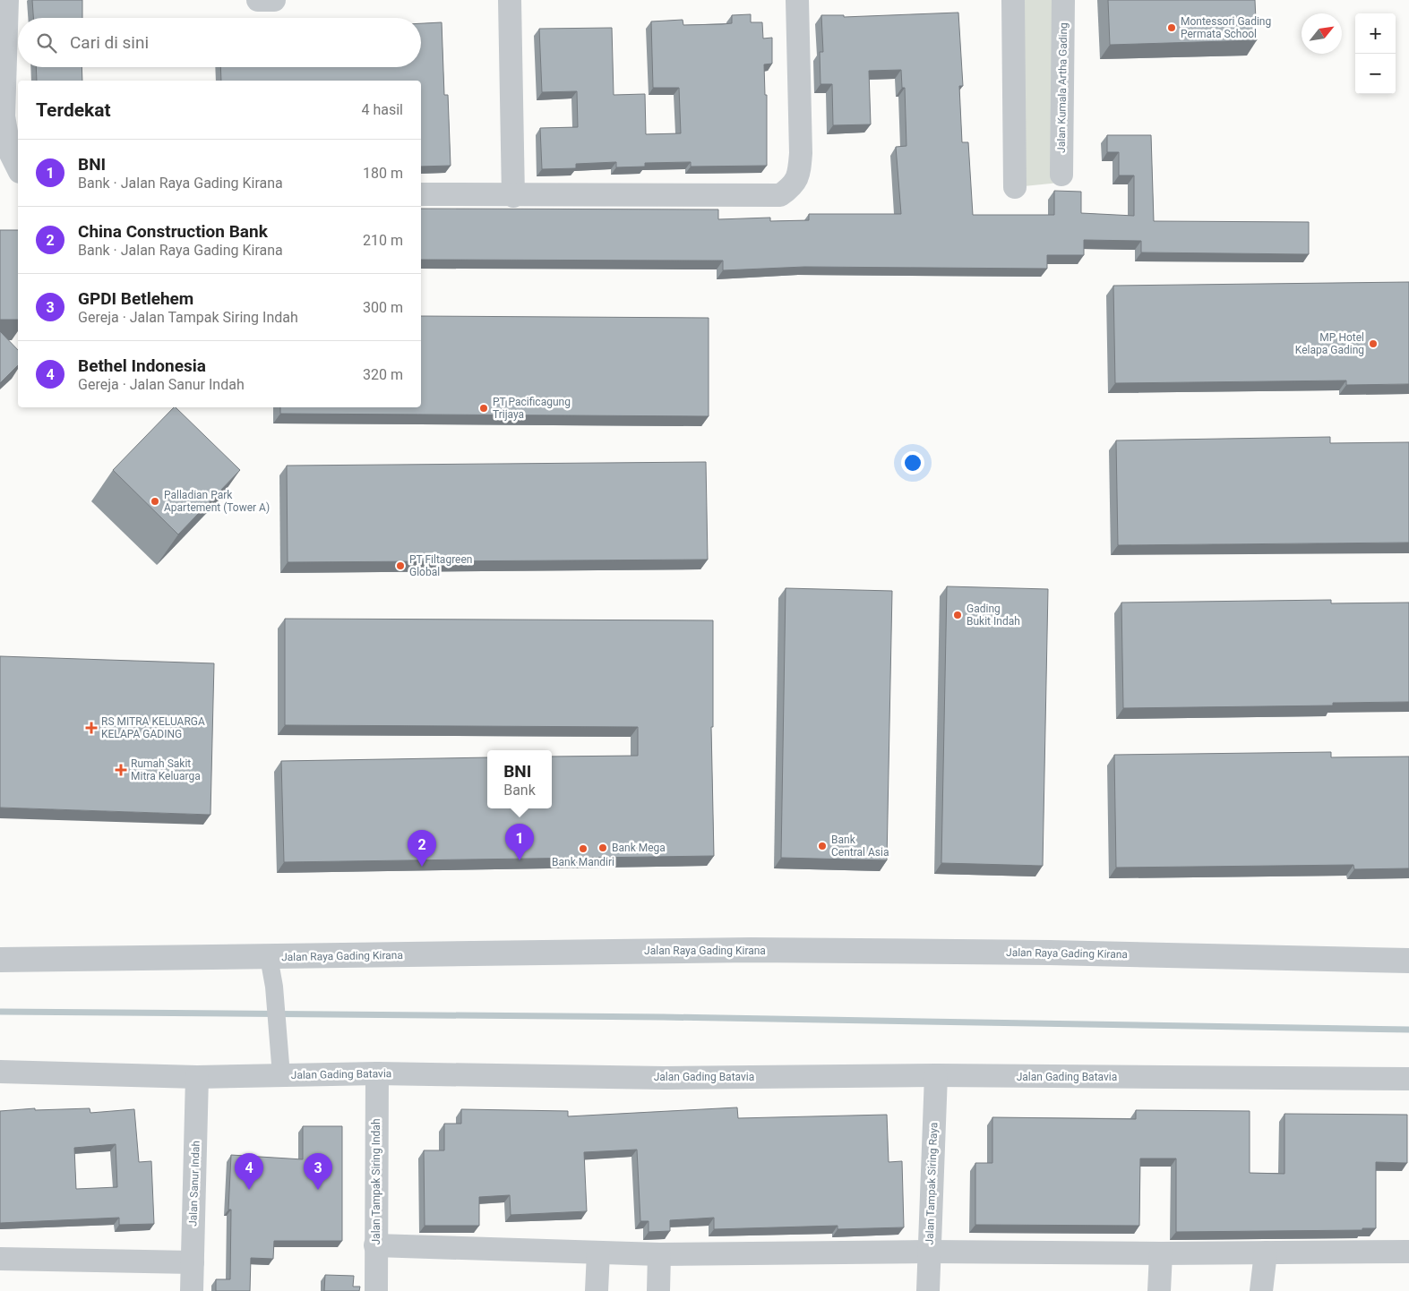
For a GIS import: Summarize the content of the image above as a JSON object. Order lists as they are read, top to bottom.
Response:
{
  "streets": {
    "street": [
      "Jalan Kumala Artha Gading",
      "Jalan Raya Gading Kirana",
      "Jalan Gading Batavia",
      "Jalan Tampak Siring Indah",
      "Jalan Sanur Indah",
      "Jalan Tampak Siring Raya"
    ]
  },
  "crossings": [
    ["Jalan Gading Batavia", "Jalan Tampak Siring Indah"],
    ["Jalan Gading Batavia", "Jalan Sanur Indah"],
    ["Jalan Gading Batavia", "Jalan Tampak Siring Raya"]
  ],
  "places": {
    "other": [
      "Montessori Gading Permata School",
      "MP Hotel Kelapa Gading",
      "PT Pacificagung Trijaya",
      "Palladian Park Apartement (Tower A)",
      "PT Filtagreen Global",
      "Gading Bukit Indah",
      "Bank Central Asia",
      "Bank Mega",
      "Bank Mandiri"
    ],
    "health": ["RS MITRA KELUARGA KELAPA GADING", "Rumah Sakit Mitra Keluarga"]
  },
  "north": "top right",
  "page": {
    "map_buttons": ["+", "−"],
    "search": "Cari di sini",
    "heading": ["Terdekat", "4 hasil"],
    "list": [
      {
        "mark": "1",
        "name": "BNI",
        "note": "Bank · Jalan Raya Gading Kirana",
        "value": "180 m"
      },
      {
        "mark": "2",
        "name": "China Construction Bank",
        "note": "Bank · Jalan Raya Gading Kirana",
        "value": "210 m"
      },
      {
        "mark": "3",
        "name": "GPDI Betlehem",
        "note": "Gereja · Jalan Tampak Siring Indah",
        "value": "300 m"
      },
      {
        "mark": "4",
        "name": "Bethel Indonesia",
        "note": "Gereja · Jalan Sanur Indah",
        "value": "320 m"
      }
    ],
    "popup": ["BNI", "Bank"],
    "pins": [
      "1",
      "2",
      "3",
      "4"
    ]
  }
}
